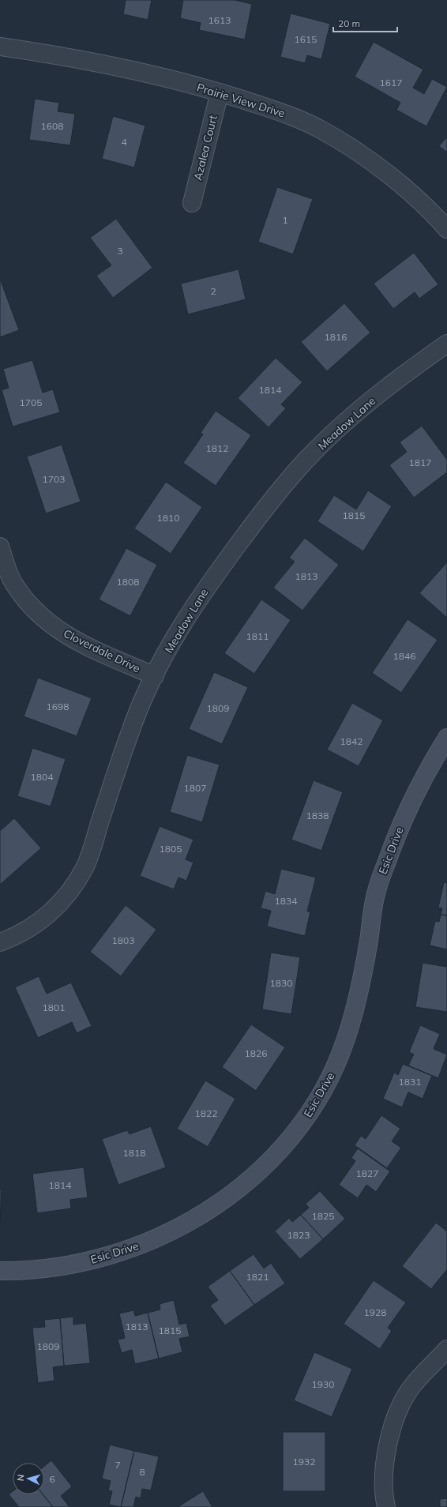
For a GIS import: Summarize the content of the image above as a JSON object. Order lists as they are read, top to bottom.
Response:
{
  "streets": {
    "street": [
      "Prairie View Drive",
      "Azalea Court",
      "Meadow Lane",
      "Cloverdale Drive",
      "Esic Drive"
    ]
  },
  "crossings": [
    ["Prairie View Drive", "Azalea Court"],
    ["Meadow Lane", "Cloverdale Drive"]
  ],
  "house_numbers": [
    "1613",
    "1615",
    "1617",
    "1608",
    "4",
    "1",
    "3",
    "2",
    "1816",
    "1814",
    "1705",
    "1812",
    "1817",
    "1703",
    "1815",
    "1810",
    "1813",
    "1808",
    "1811",
    "1846",
    "1698",
    "1809",
    "1842",
    "1804",
    "1807",
    "1838",
    "1805",
    "1834",
    "1803",
    "1830",
    "1801",
    "1826",
    "1831",
    "1822",
    "1818",
    "1827",
    "1814",
    "1825",
    "1823",
    "1821",
    "1928",
    "1813",
    "1815",
    "1809",
    "1930",
    "1932",
    "7",
    "8",
    "6"
  ],
  "scale_bar": "20 m",
  "north": "left"
}
